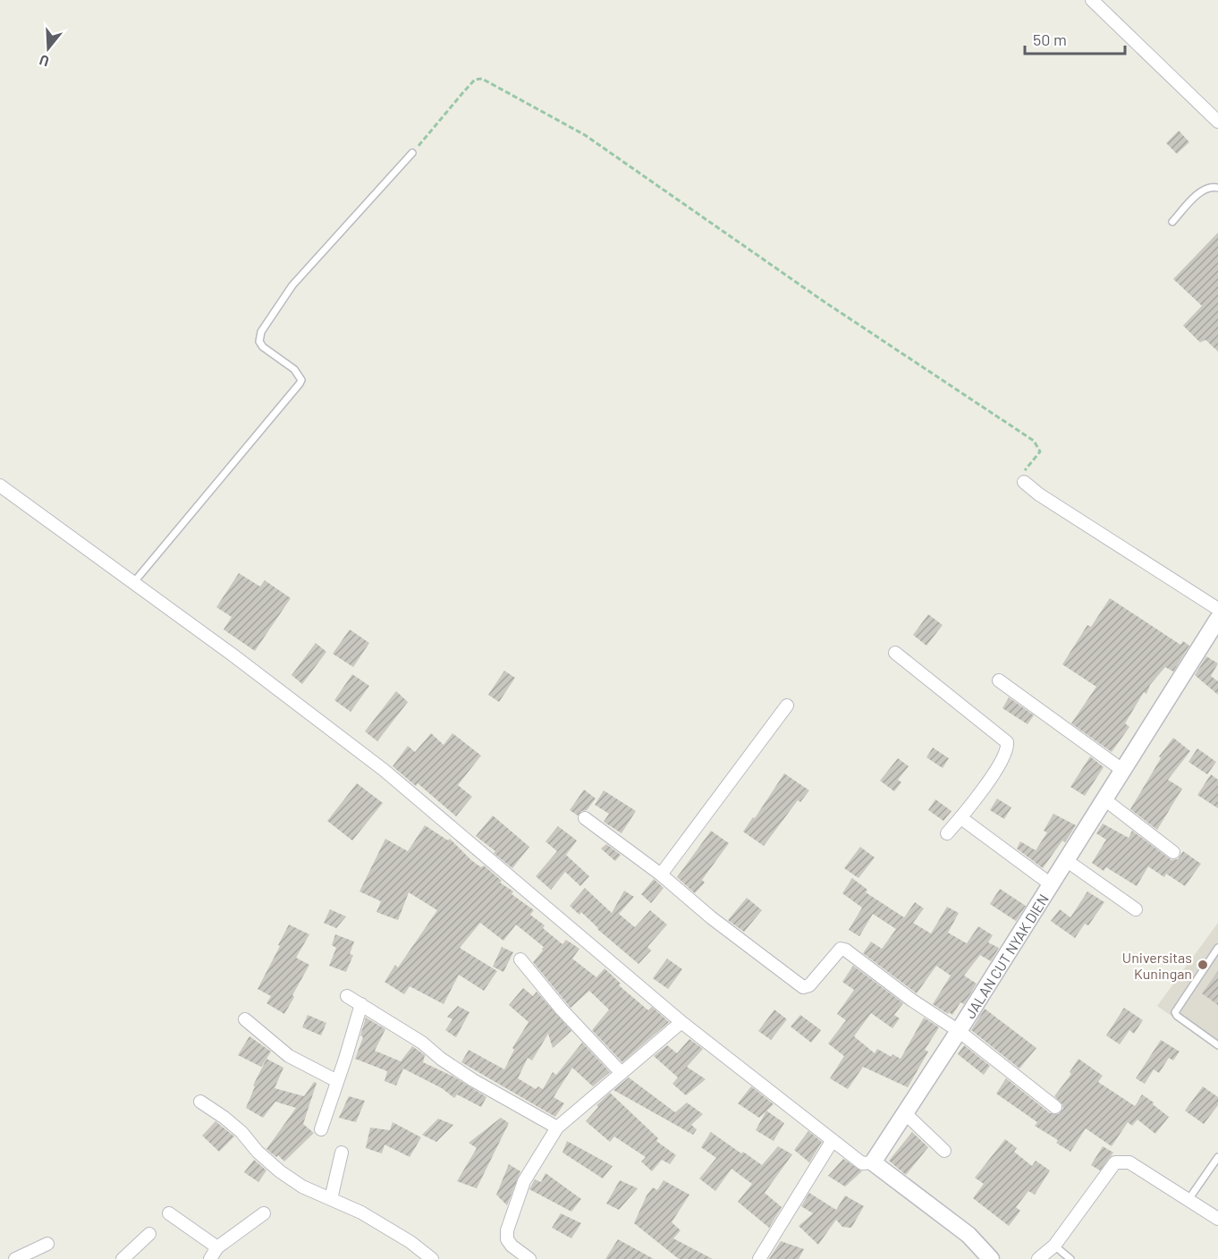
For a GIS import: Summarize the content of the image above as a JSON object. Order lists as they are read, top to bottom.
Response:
{
  "streets": {
    "street": ["JALAN CUT NYAK DIEN"]
  },
  "places": ["Universitas Kuningan"],
  "scale_bar": "50 m",
  "north": "bottom"
}
